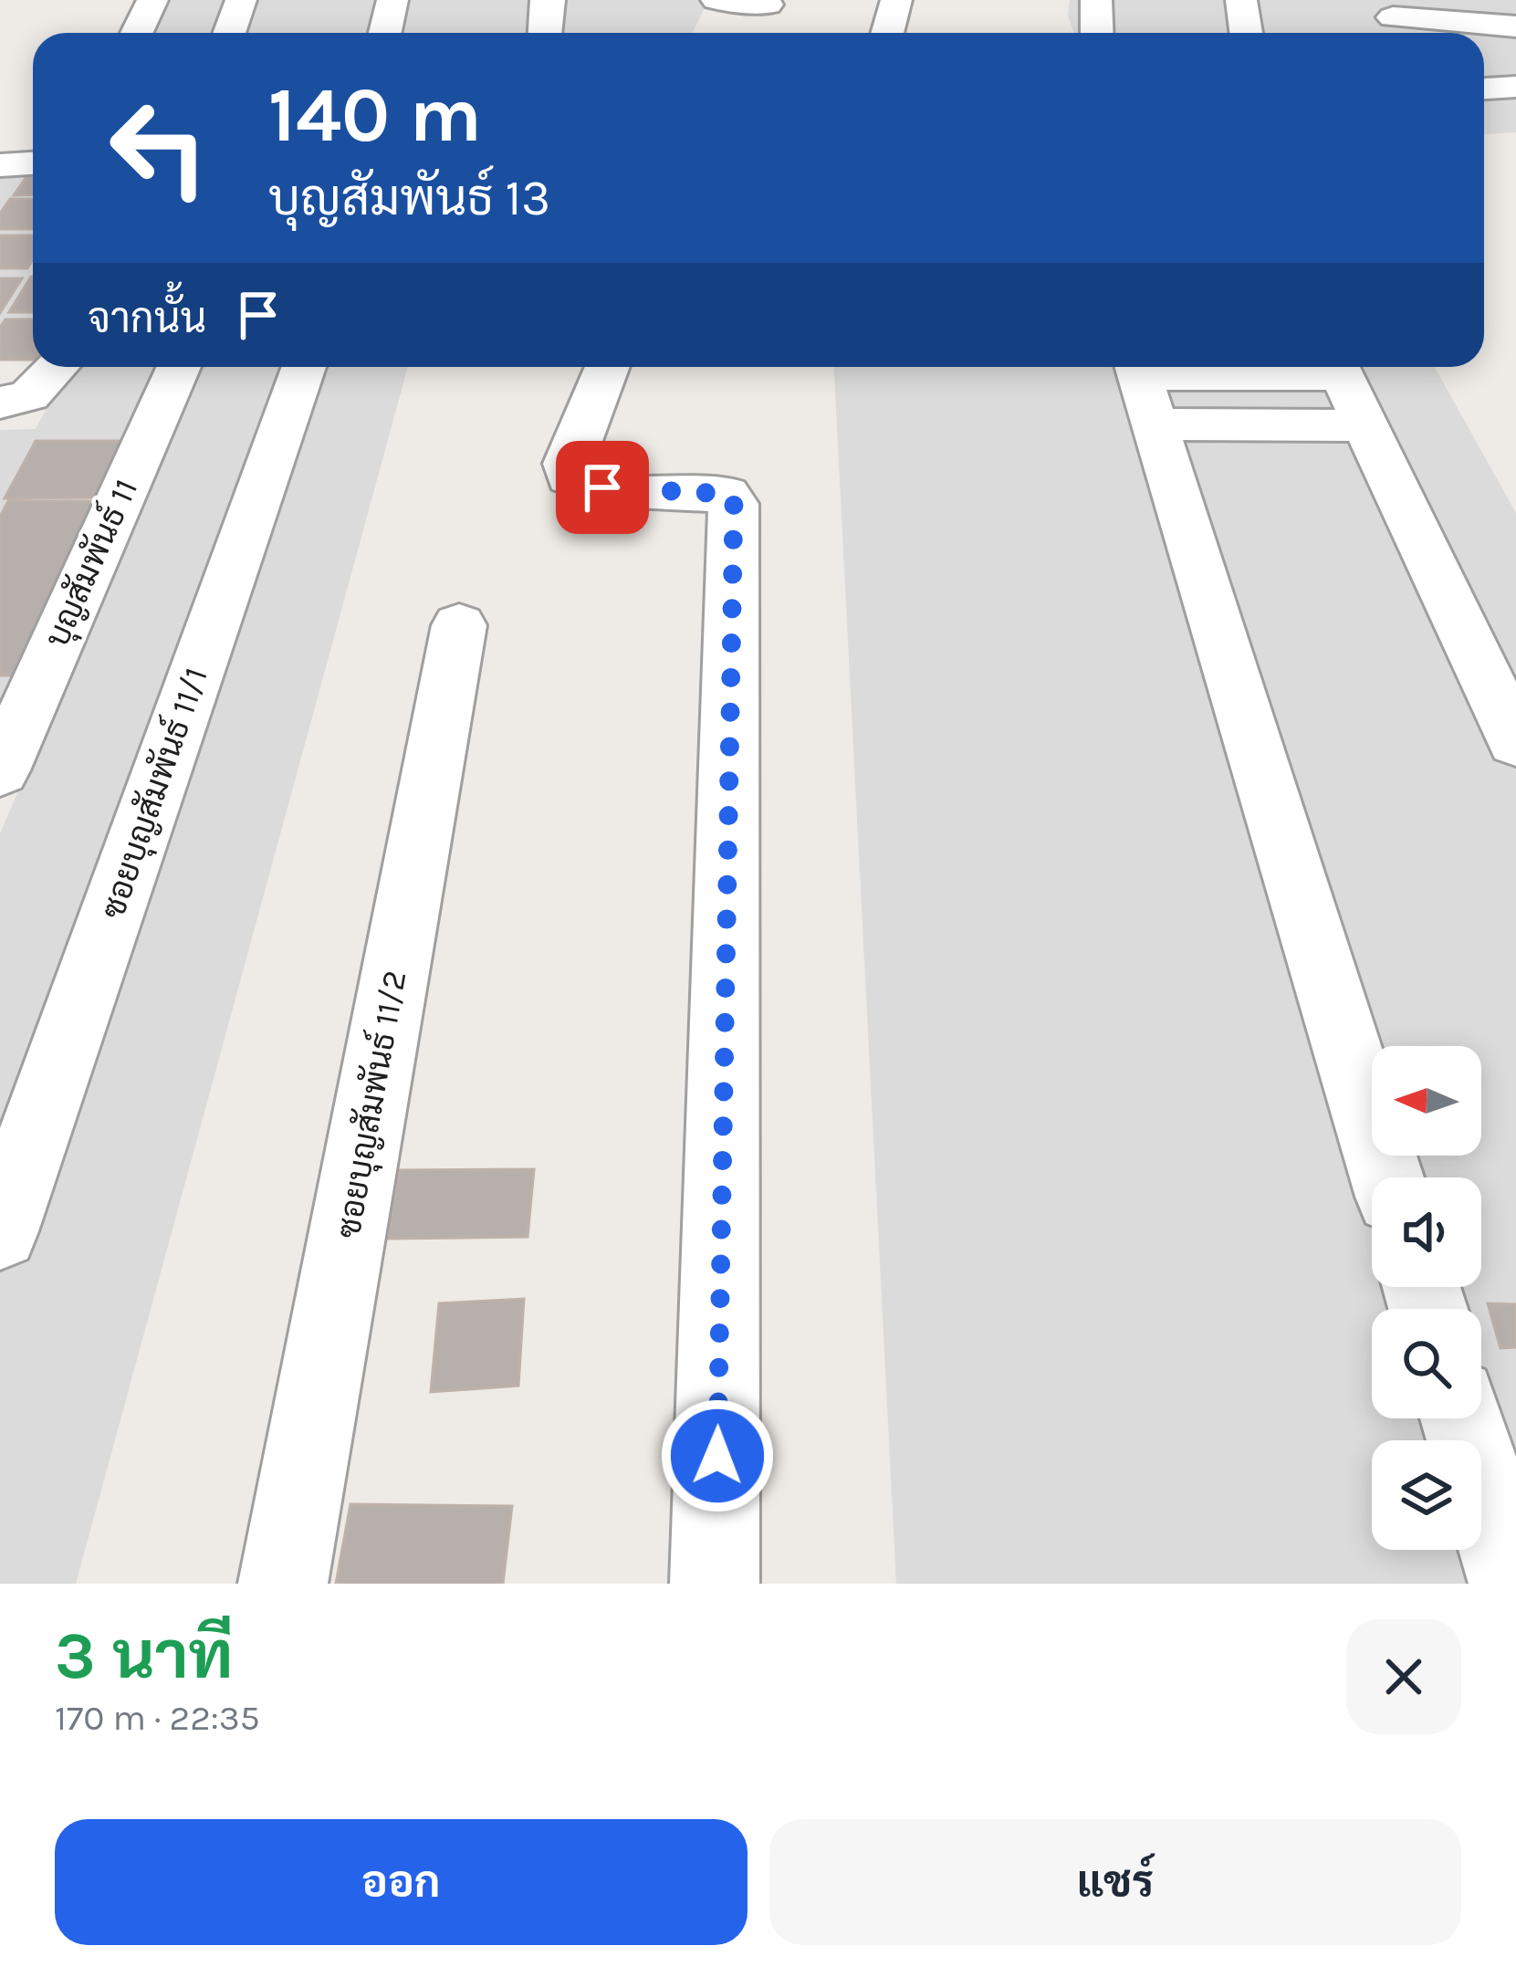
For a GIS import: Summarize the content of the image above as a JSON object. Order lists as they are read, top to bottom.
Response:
{
  "streets": {
    "street": ["บุญสัมพันธ์ 11", "ซอยบุญสัมพันธ์ 11/1", "ซอยบุญสัมพันธ์ 11/2"]
  },
  "north": "left",
  "page": {
    "turn": ["140 m", "บุญสัมพันธ์ 13"],
    "then": "จากนั้น",
    "heading": ["3 นาที", "170 m · 22:35"],
    "buttons": ["ออก", "แชร์"]
  }
}
